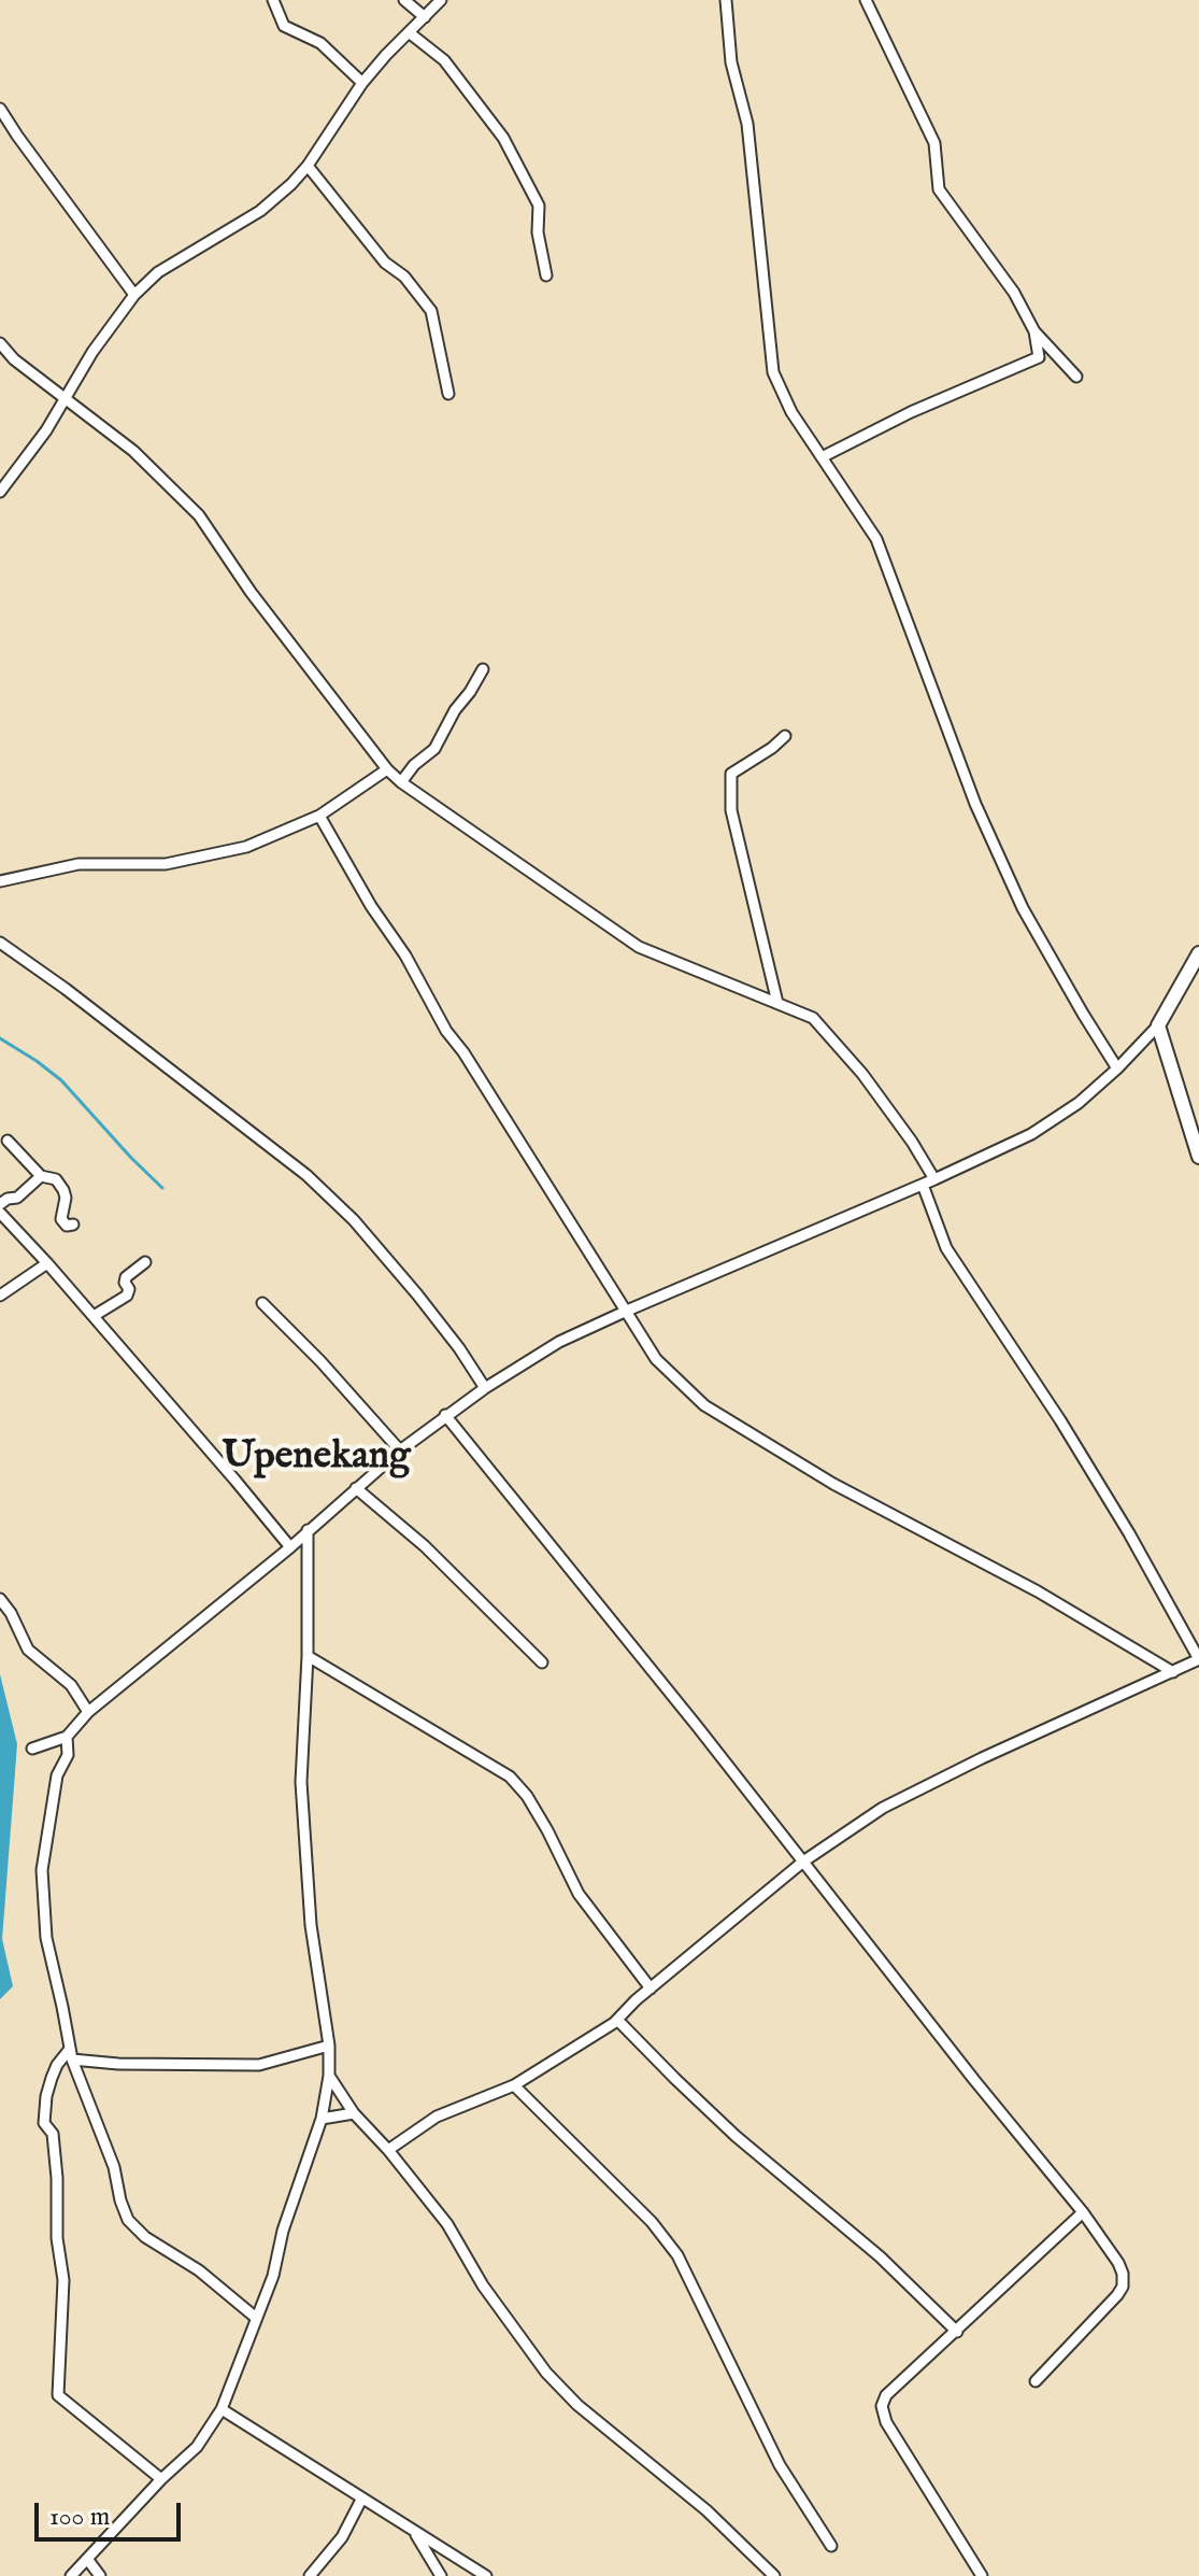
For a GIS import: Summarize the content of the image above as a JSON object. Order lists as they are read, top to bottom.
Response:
{
  "districts": ["Upenekang"],
  "scale_bar": "100 m"
}
